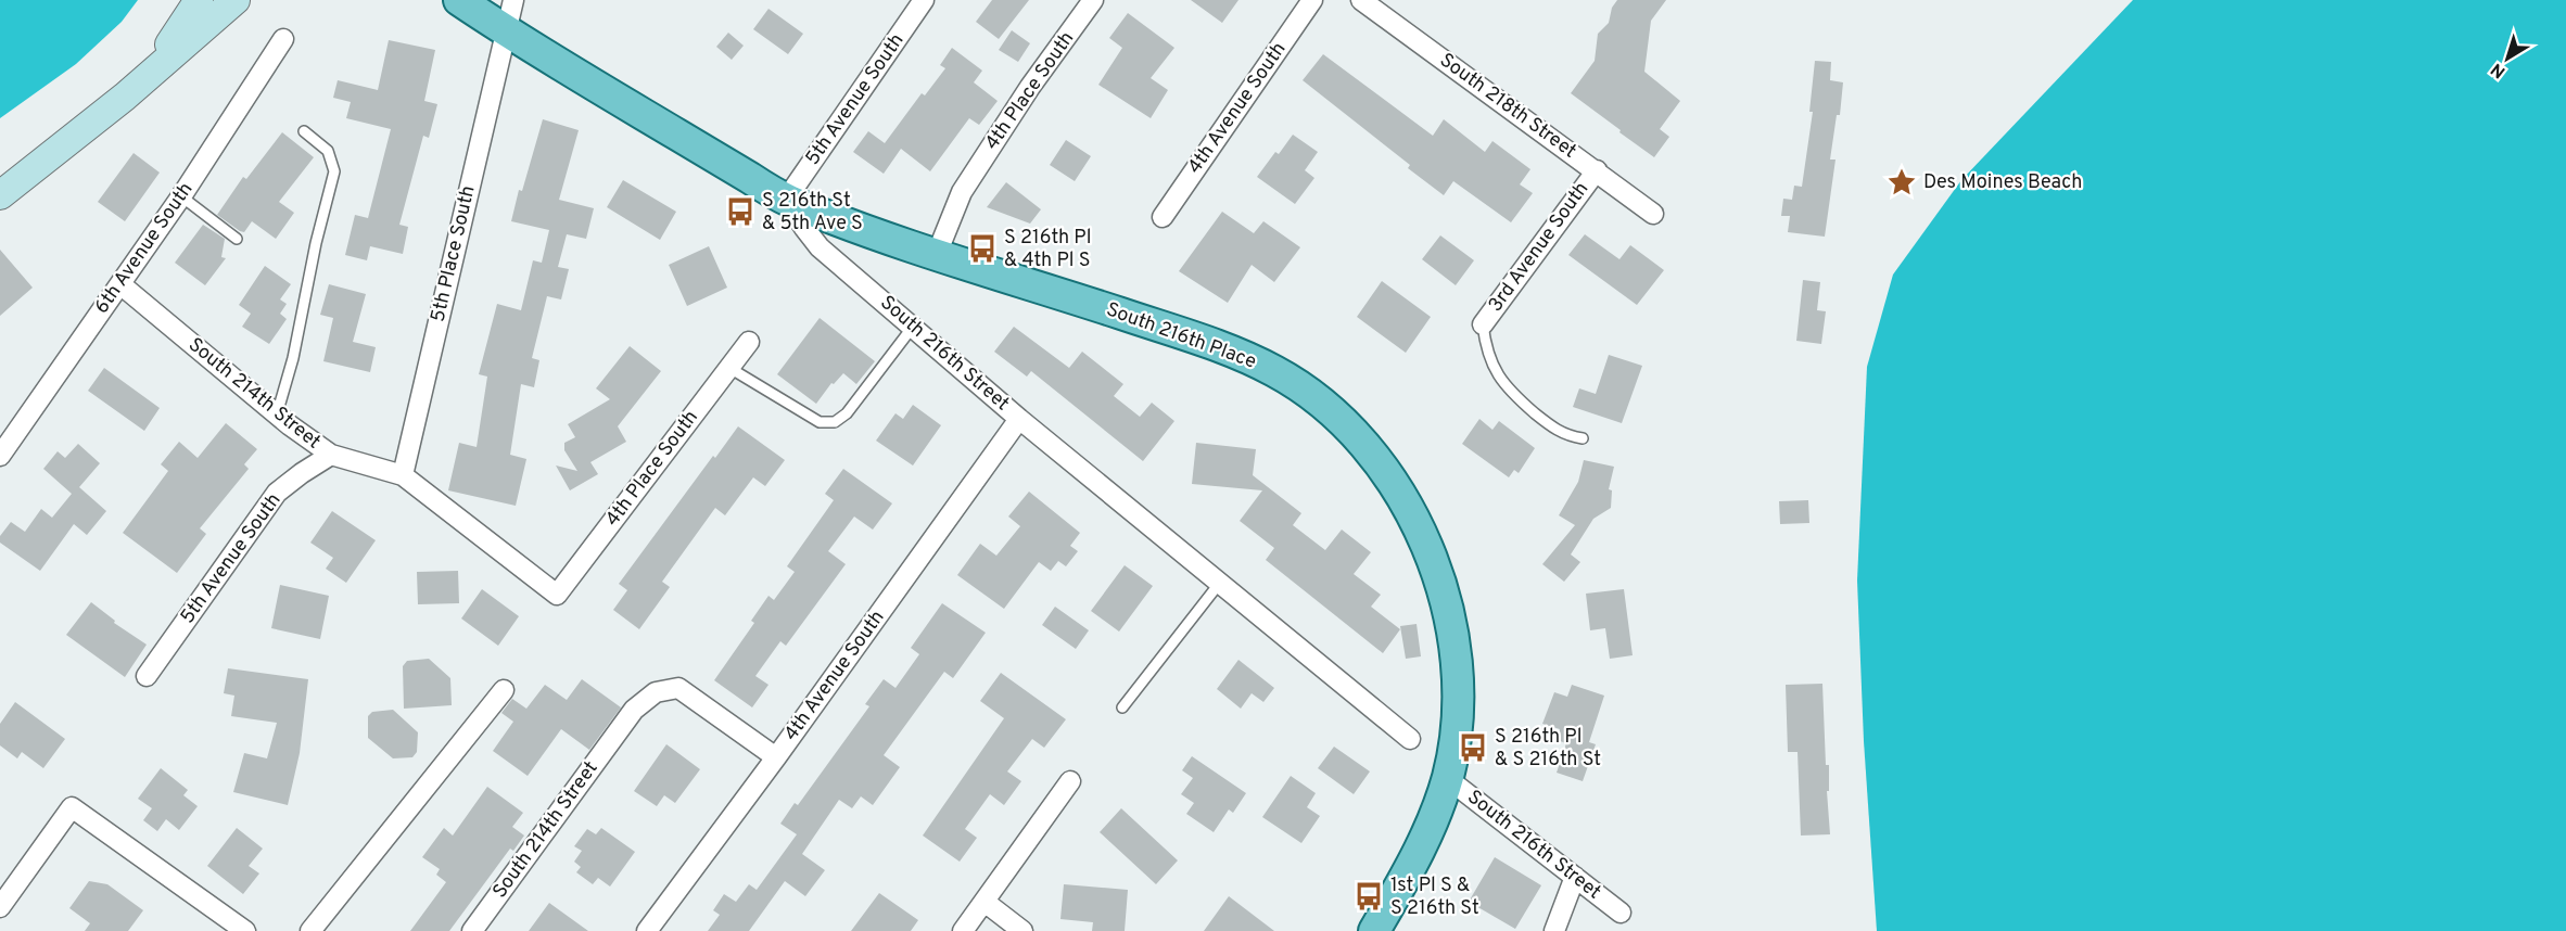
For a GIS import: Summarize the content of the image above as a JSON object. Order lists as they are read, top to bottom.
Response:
{
  "streets": {
    "main road": ["South 216th Place", "South 216th Street"],
    "street": [
      "4th Place South",
      "5th Avenue South",
      "South 218th Street",
      "4th Avenue South",
      "3rd Avenue South",
      "6th Avenue South",
      "5th Place South",
      "South 214th Street"
    ]
  },
  "crossings": [
    ["4th Place South", "South 216th Place"],
    ["4th Place South", "South 214th Street"],
    ["5th Avenue South", "South 216th Place"],
    ["5th Avenue South", "South 216th Street"],
    ["5th Avenue South", "South 214th Street"],
    ["South 218th Street", "3rd Avenue South"],
    ["4th Avenue South", "South 216th Street"],
    ["4th Avenue South", "South 214th Street"],
    ["6th Avenue South", "South 214th Street"],
    ["5th Place South", "South 216th Street"],
    ["5th Place South", "South 214th Street"],
    ["South 216th Place", "South 216th Street"]
  ],
  "places": {
    "place": ["Des Moines Beach"],
    "bus stop": [
      "S 216th St & 5th Ave S",
      "S 216th Pl & 4th Pl S",
      "S 216th Pl & S 216th St",
      "1st Pl S & S 216th St"
    ]
  },
  "north": "bottom left"
}
